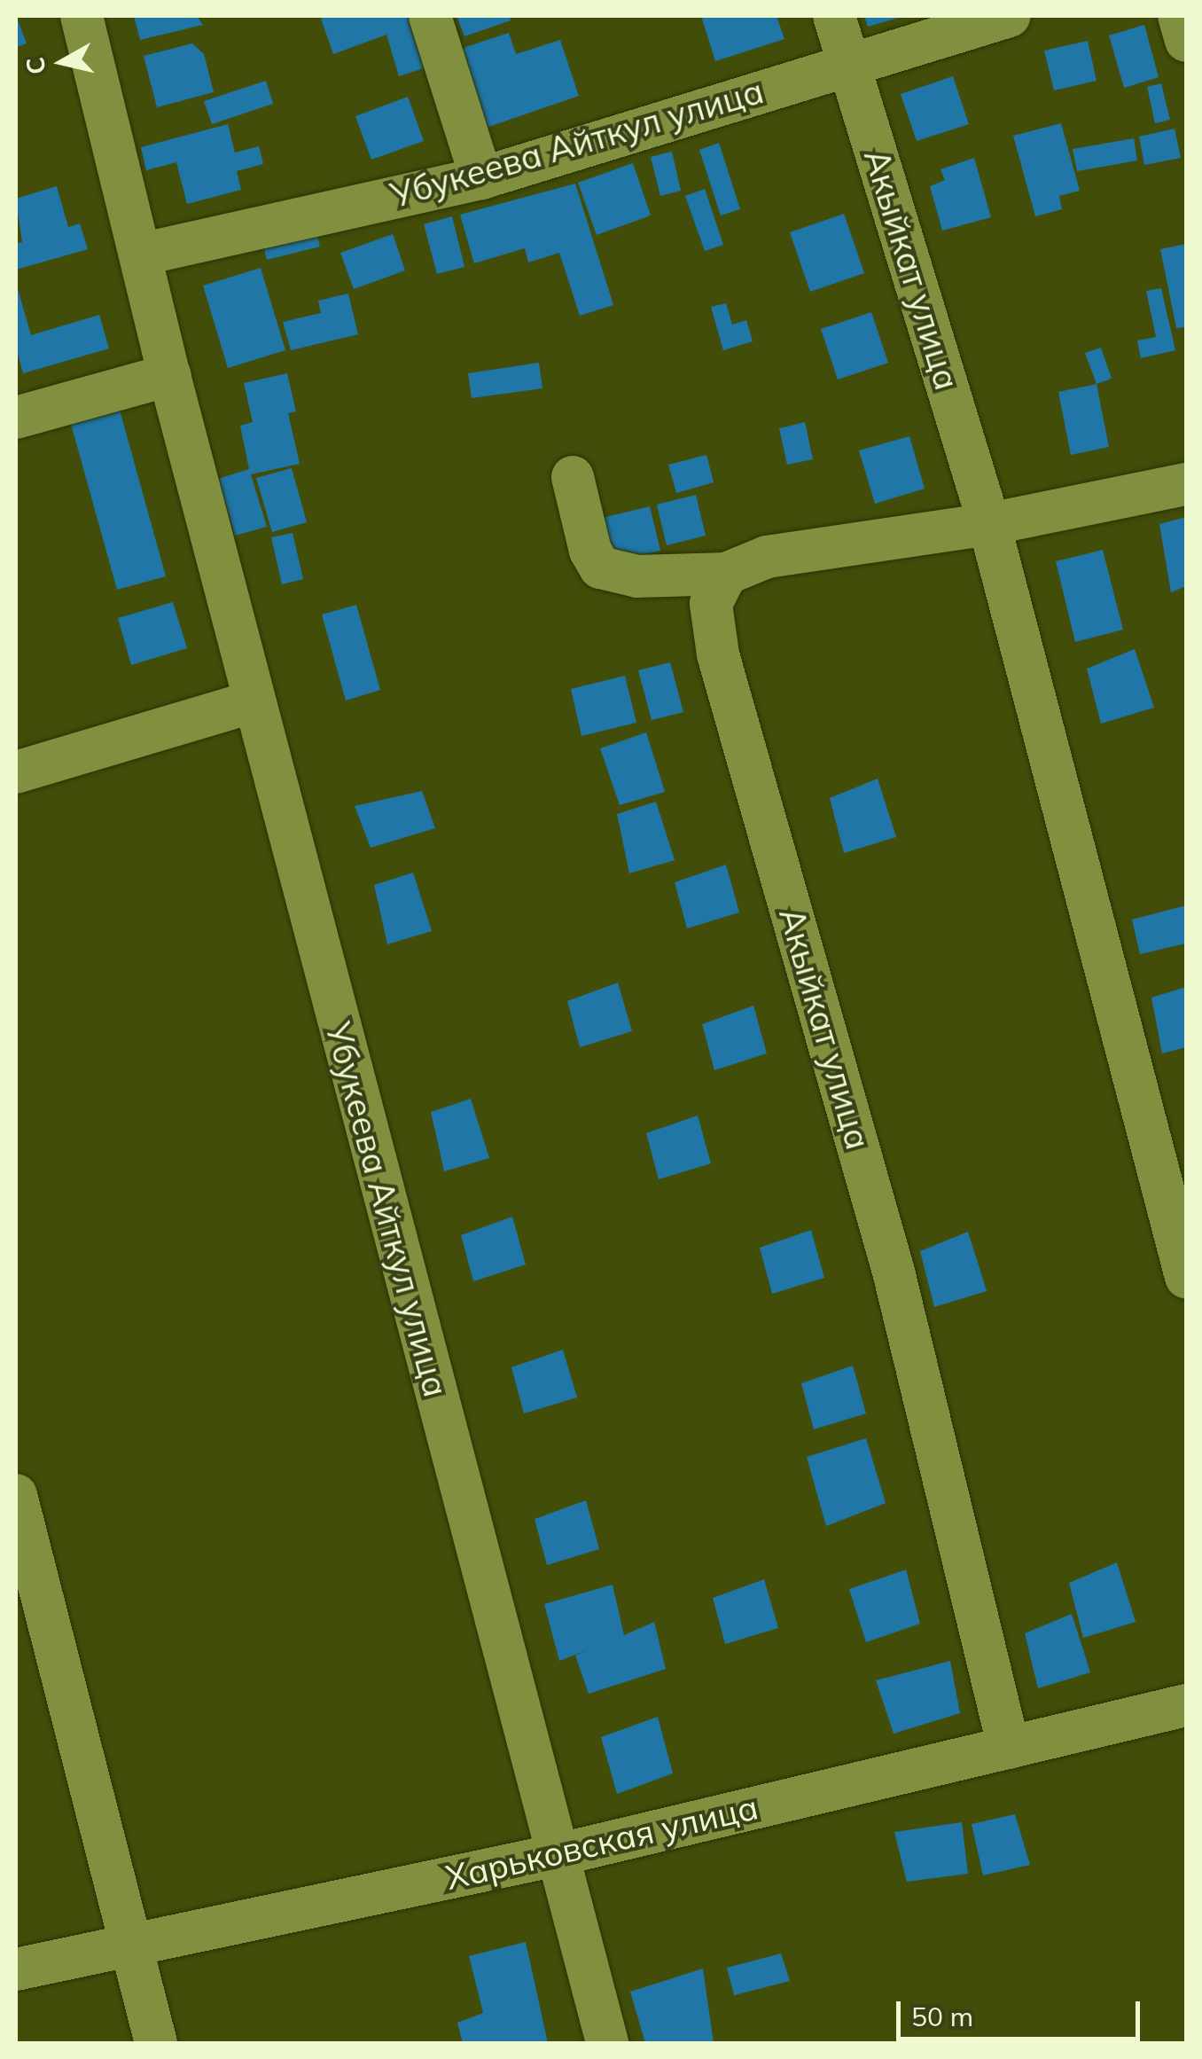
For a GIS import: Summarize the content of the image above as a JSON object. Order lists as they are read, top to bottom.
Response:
{
  "streets": {
    "street": ["Убукеева Айткул улица", "Акыйкат улица", "Харьковская улица"]
  },
  "crossings": [
    ["Убукеева Айткул улица", "Акыйкат улица"],
    ["Убукеева Айткул улица", "Харьковская улица"],
    ["Акыйкат улица", "Харьковская улица"]
  ],
  "scale_bar": "50 m",
  "north": "left"
}
